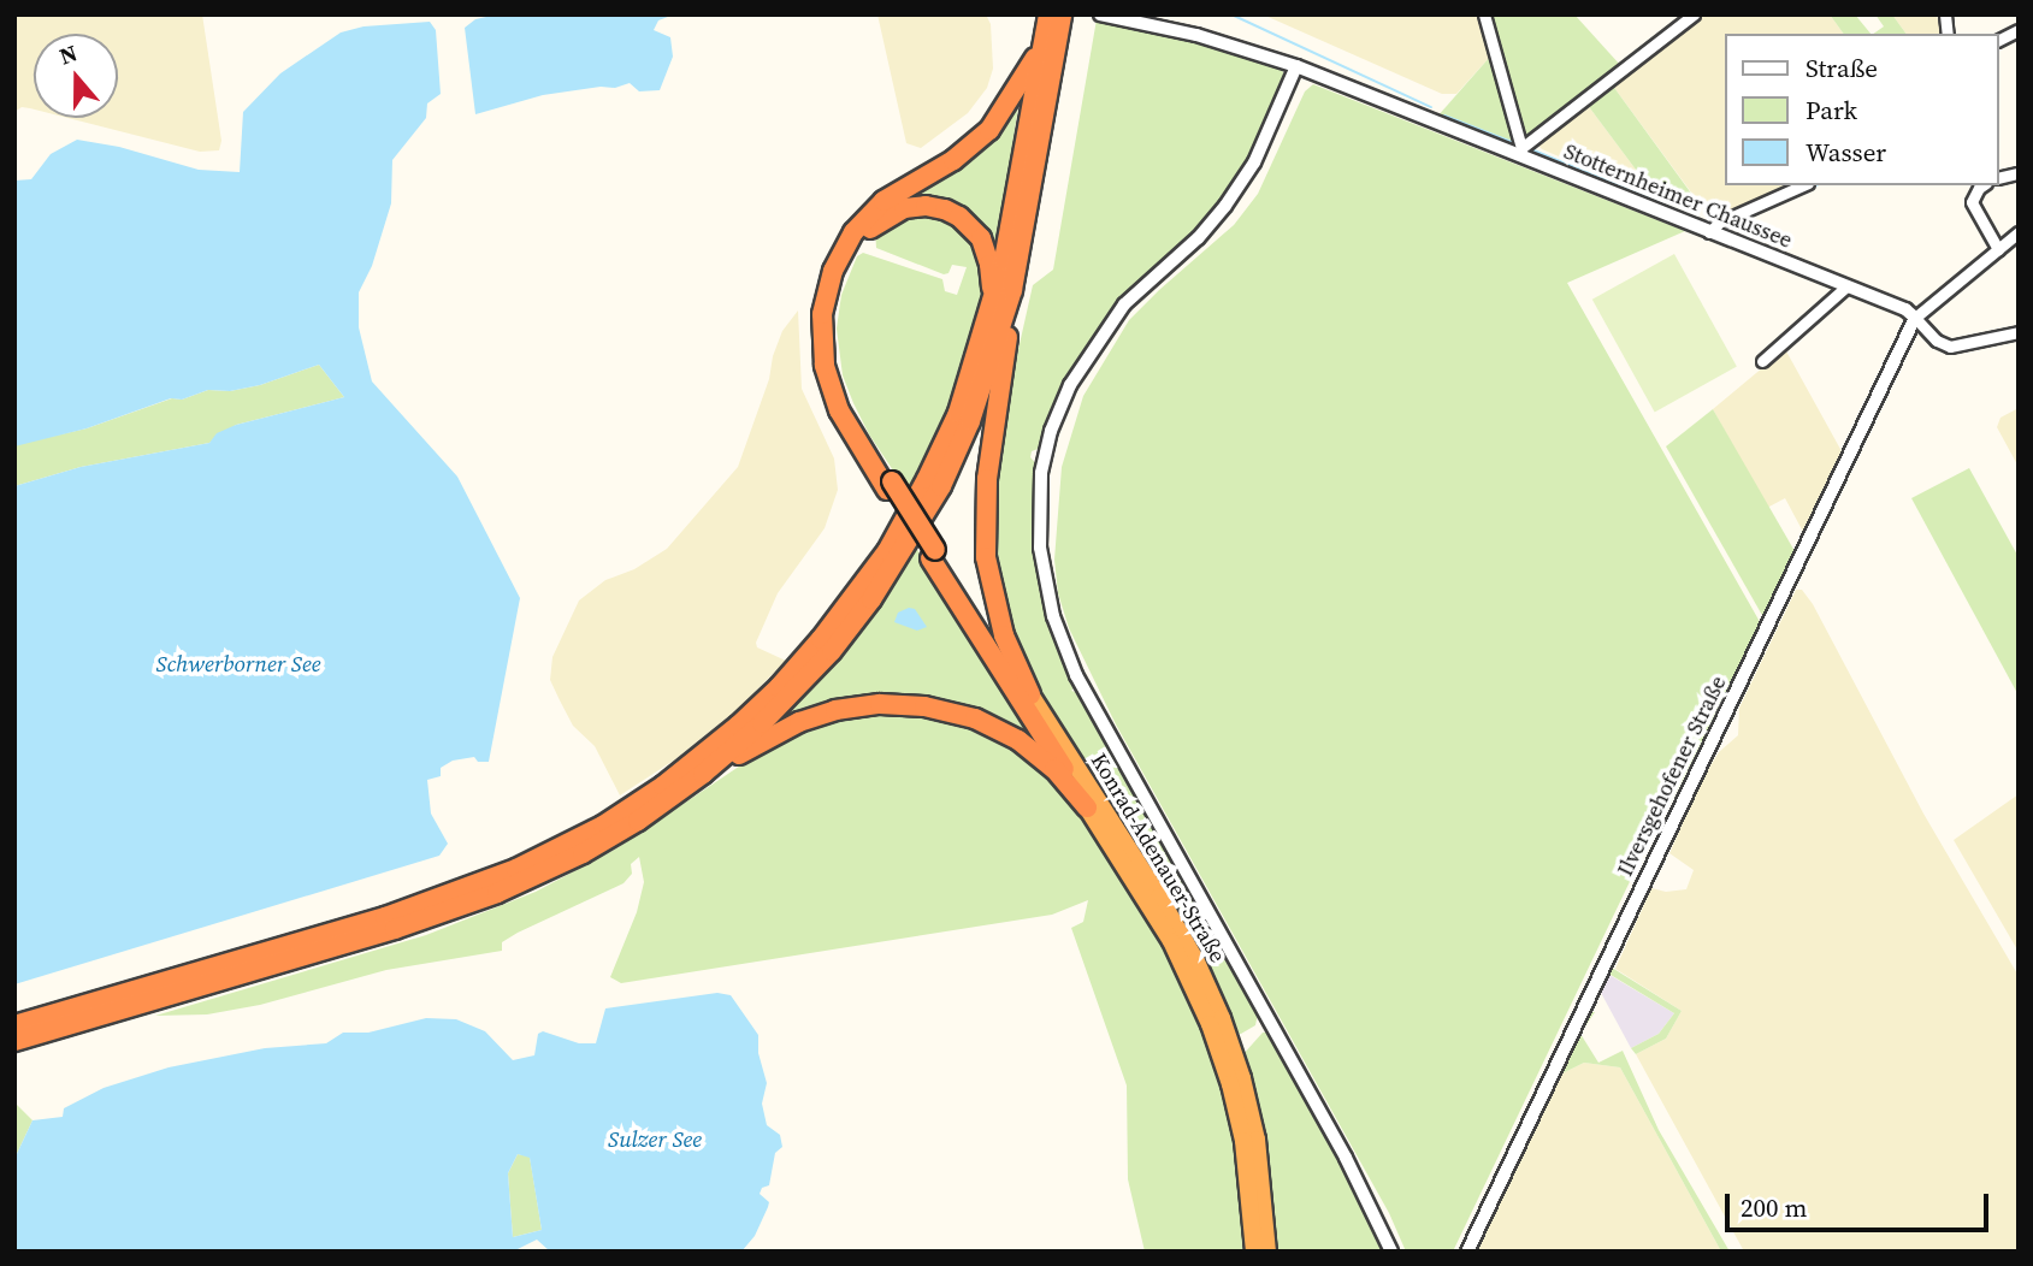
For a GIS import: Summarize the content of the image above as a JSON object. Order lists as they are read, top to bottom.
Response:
{
  "streets": {
    "highway": ["Konrad-Adenauer-Straße"],
    "street": ["Stotternheimer Chaussee", "Ilversgehofener Straße"]
  },
  "crossings": [
    ["Stotternheimer Chaussee", "Ilversgehofener Straße"]
  ],
  "water": ["Schwerborner See", "Sulzer See"],
  "legend": ["Straße", "Park", "Wasser"],
  "scale_bar": "200 m",
  "north": "top"
}
